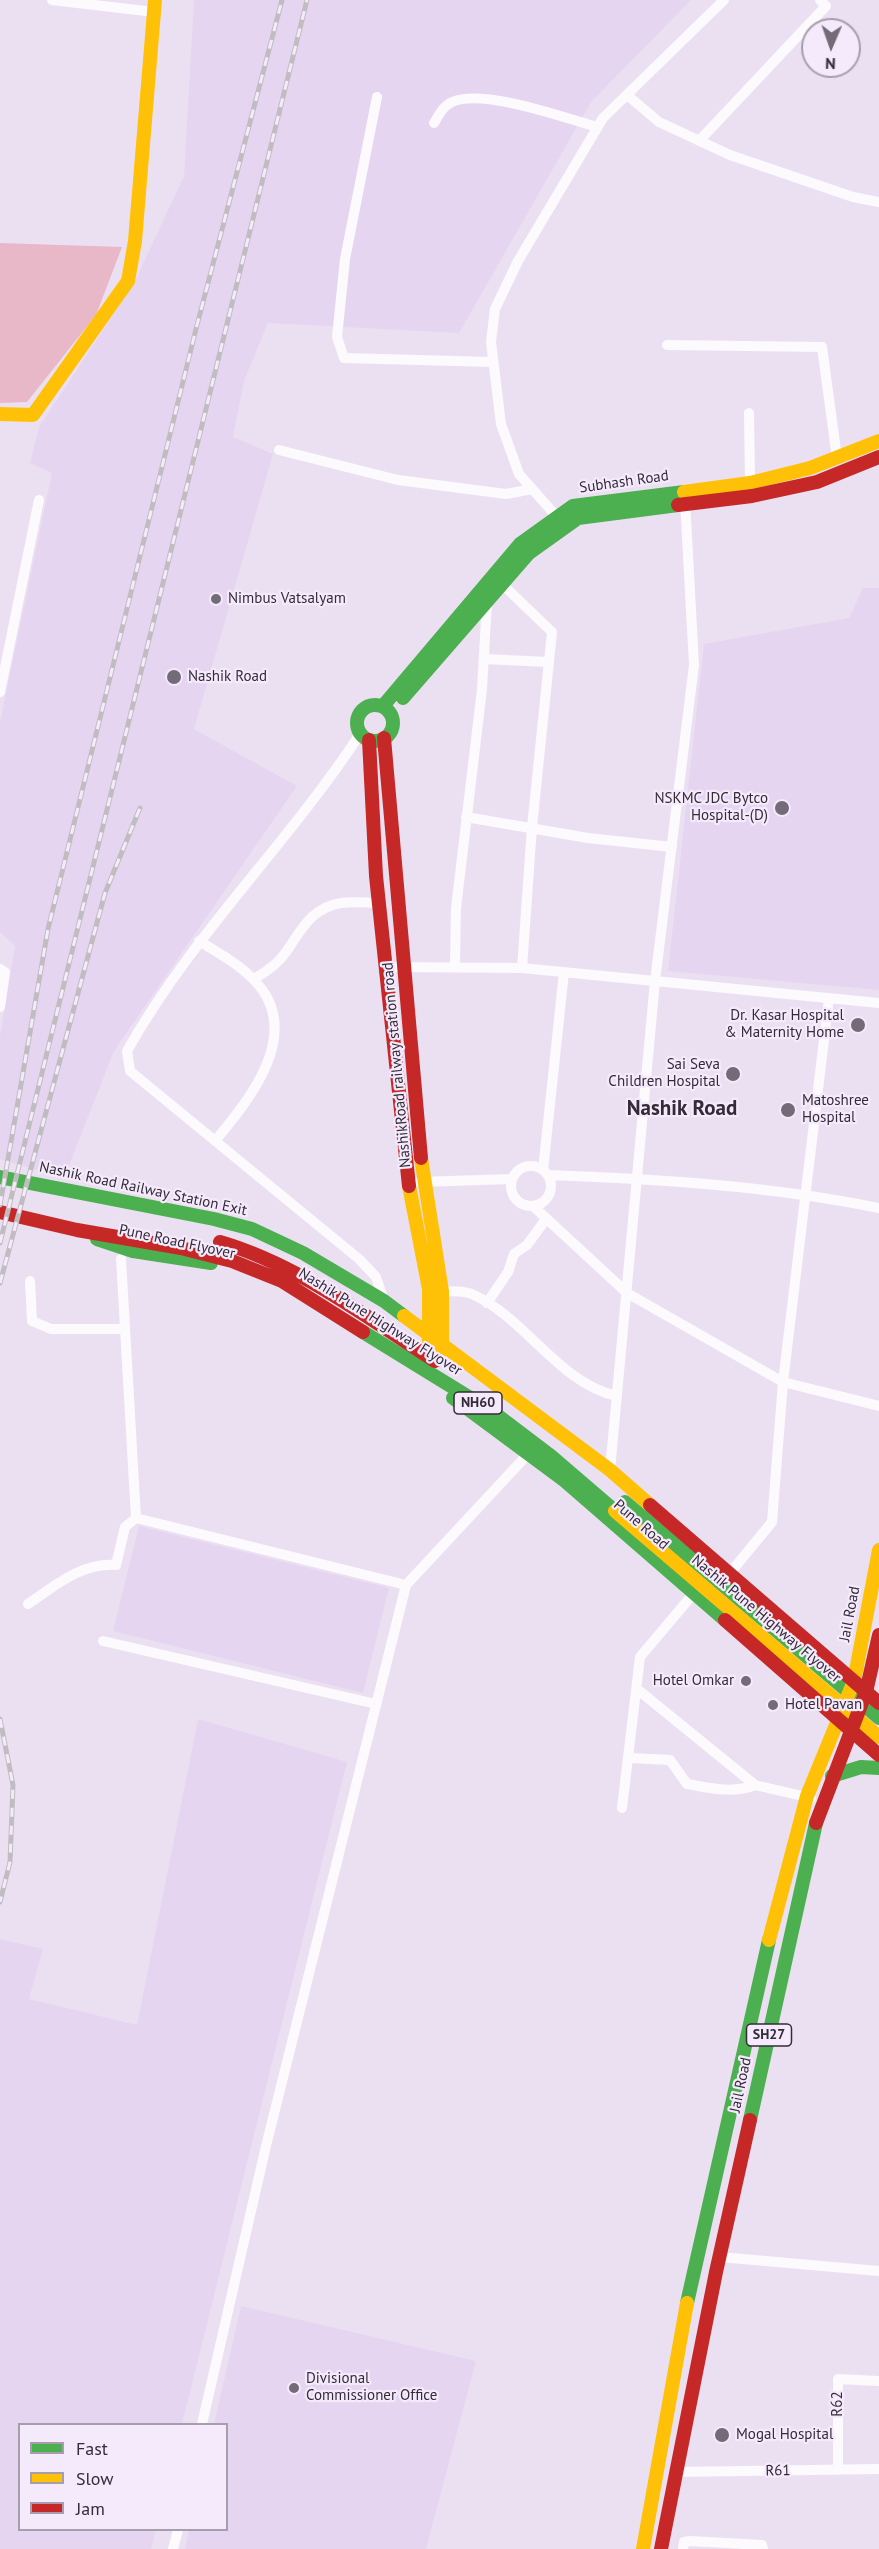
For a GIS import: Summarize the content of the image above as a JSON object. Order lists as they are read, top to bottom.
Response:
{
  "streets": {
    "main road": [
      "Subhash Road",
      "NashikRoad railway station road",
      "Nashik Road Railway Station Exit",
      "Pune Road Flyover",
      "Nashik Pune Highway Flyover",
      "NH60",
      "Pune Road",
      "Jail Road",
      "SH27"
    ],
    "street": ["R62", "R61"]
  },
  "crossings": [
    ["Subhash Road", "NashikRoad railway station road"],
    ["NashikRoad railway station road", "Nashik Road Railway Station Exit"],
    ["NashikRoad railway station road", "Pune Road Flyover"],
    ["NashikRoad railway station road", "Pune Road"],
    ["Nashik Road Railway Station Exit", "Jail Road"],
    ["Pune Road Flyover", "Nashik Pune Highway Flyover"],
    ["Pune Road Flyover", "Pune Road"],
    ["Pune Road", "Jail Road"],
    ["Jail Road", "R61"],
    ["R62", "R61"]
  ],
  "districts": ["Nashik Road"],
  "places": [
    "Nimbus Vatsalyam",
    "Nashik Road",
    "NSKMC JDC Bytco Hospital-(D)",
    "Dr. Kasar Hospital & Maternity Home",
    "Sai Seva Children Hospital",
    "Matoshree Hospital",
    "Hotel Omkar",
    "Hotel Pavan",
    "Divisional Commissioner Office",
    "Mogal Hospital"
  ],
  "legend": ["Fast", "Slow", "Jam"],
  "north": "bottom"
}
